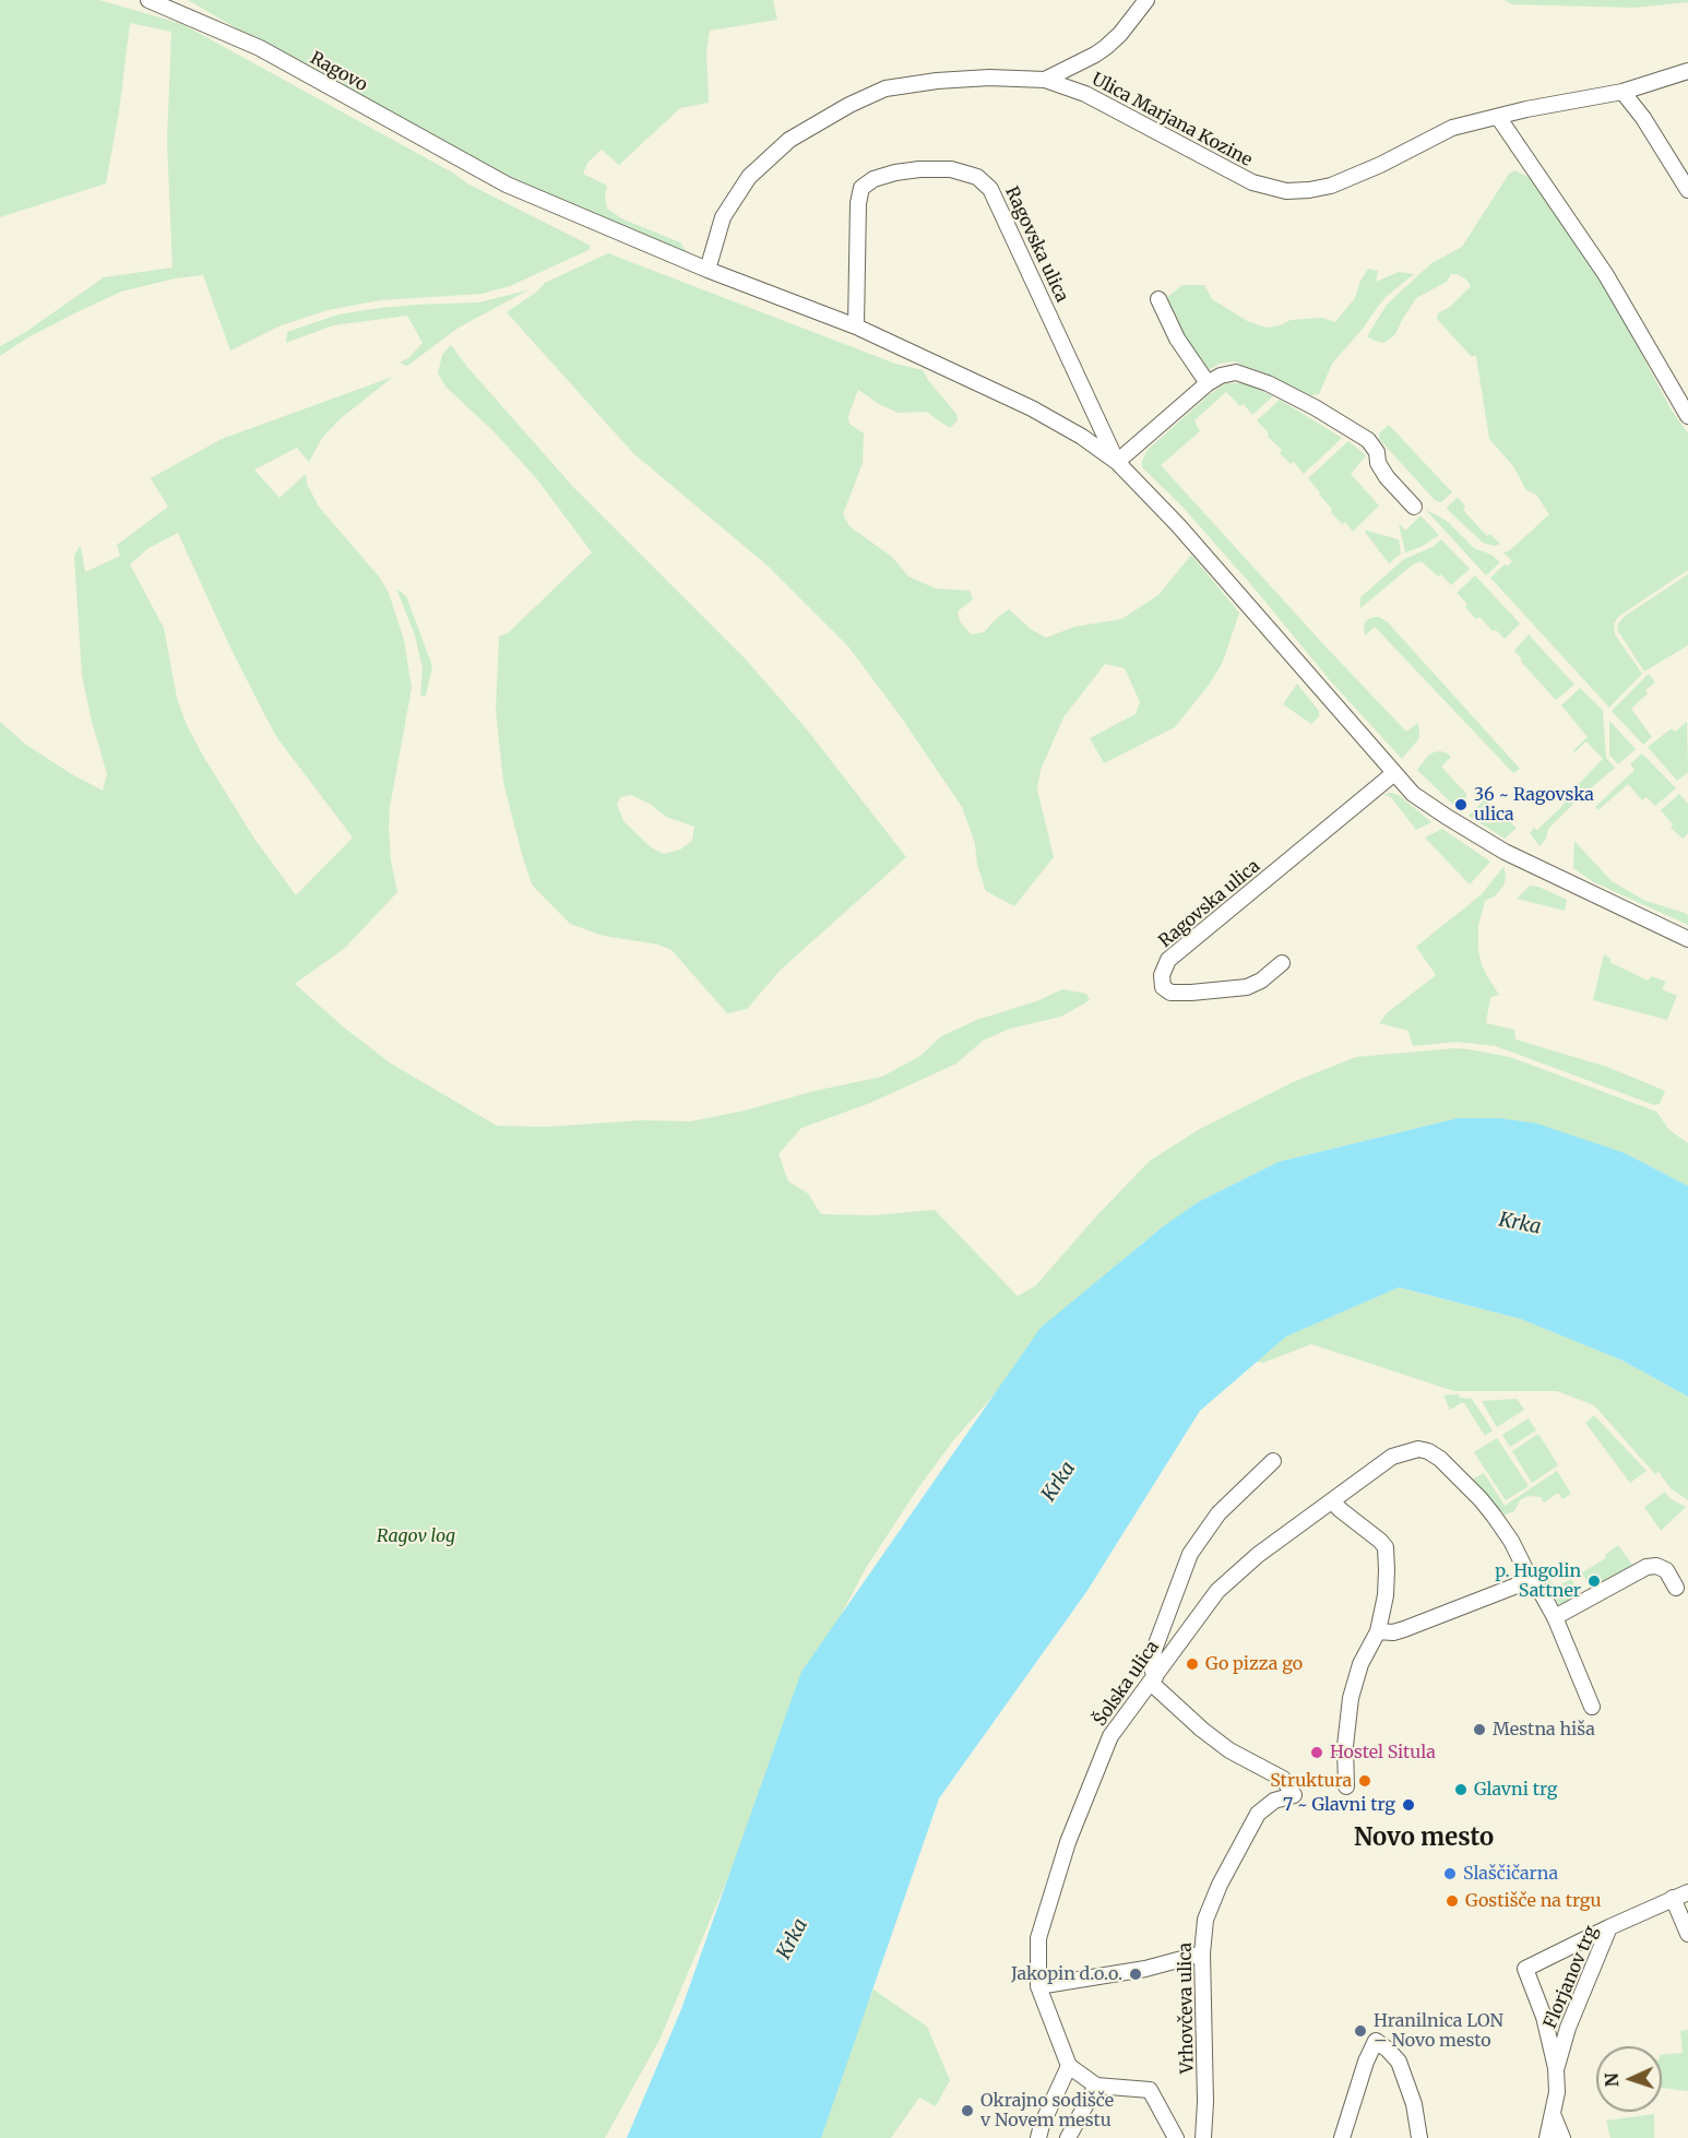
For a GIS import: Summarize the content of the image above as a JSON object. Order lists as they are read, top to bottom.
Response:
{
  "streets": {
    "street": [
      "Ragovo",
      "Ulica Marjana Kozine",
      "Ragovska ulica",
      "Šolska ulica",
      "Florjanov trg",
      "Vrhovčeva ulica"
    ]
  },
  "crossings": [
    ["Ragovo", "Ragovska ulica"],
    ["Ulica Marjana Kozine", "Ragovska ulica"],
    ["Šolska ulica", "Vrhovčeva ulica"]
  ],
  "districts": ["Novo mesto"],
  "water": ["Krka"],
  "parks": ["Ragov log"],
  "places": [
    "36 ~ Ragovska ulica",
    "p. Hugolin Sattner",
    "Go pizza go",
    "Mestna hiša",
    "Hostel Situla",
    "Struktura",
    "Glavni trg",
    "7 ~ Glavni trg",
    "Slaščičarna",
    "Gostišče na trgu",
    "Jakopin d.o.o.",
    "Hranilnica LON – Novo mesto",
    "Okrajno sodišče v Novem mestu"
  ],
  "north": "left"
}
